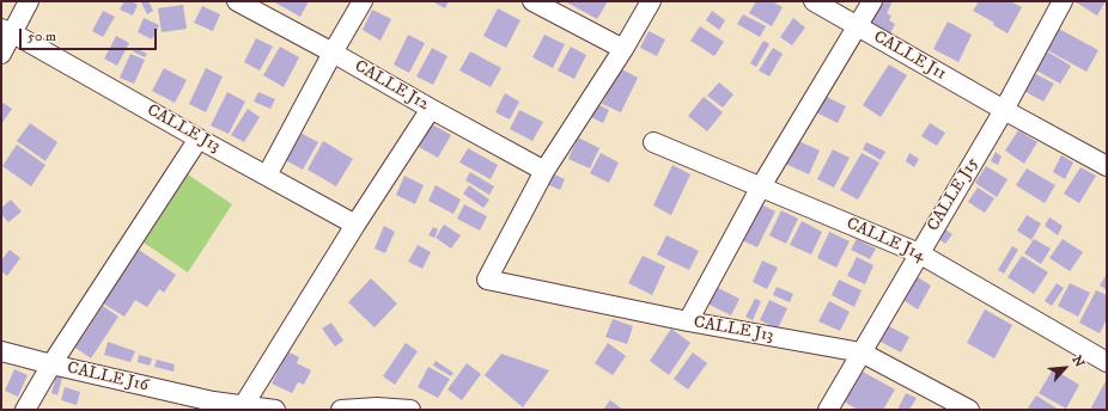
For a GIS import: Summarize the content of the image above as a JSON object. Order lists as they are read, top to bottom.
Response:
{
  "streets": {
    "street": [
      "CALLE J11",
      "CALLE J12",
      "CALLE J13",
      "CALLE J15",
      "CALLE J14",
      "CALLE J16"
    ]
  },
  "crossings": [
    ["CALLE J11", "CALLE J15"],
    ["CALLE J12", "CALLE J13"],
    ["CALLE J13", "CALLE J15"],
    ["CALLE J15", "CALLE J14"]
  ],
  "scale_bar": "50 m",
  "north": "top right"
}
